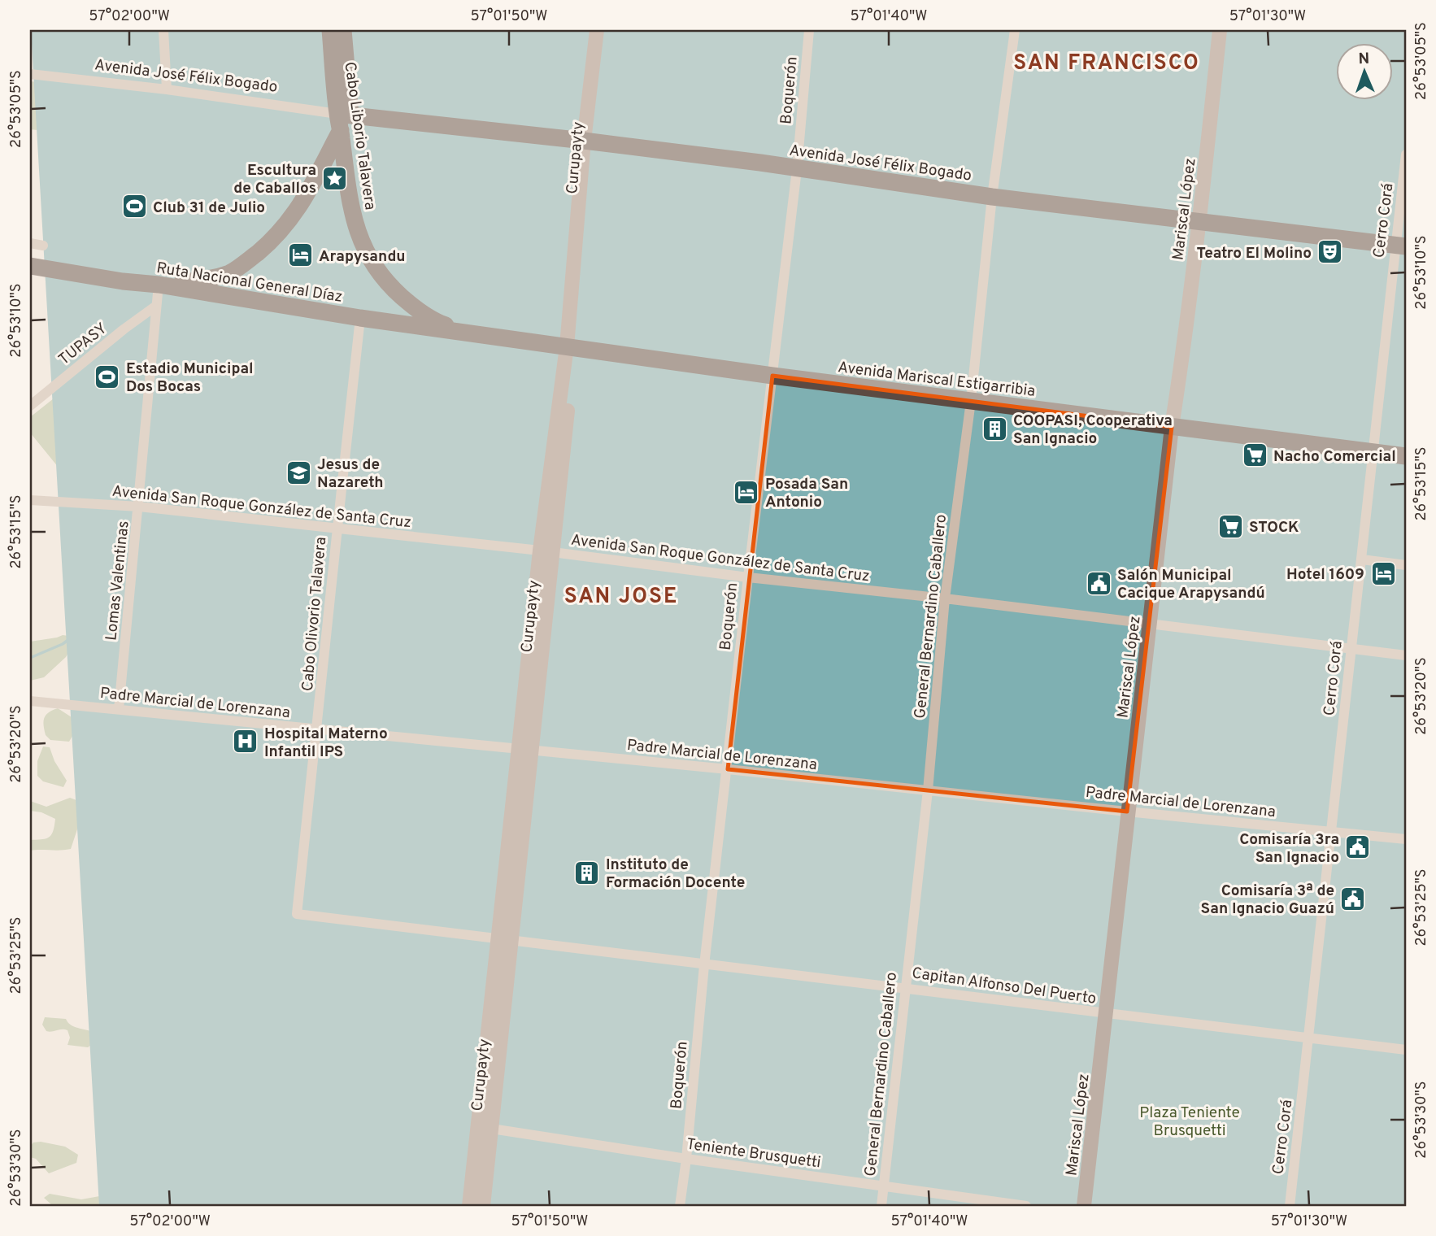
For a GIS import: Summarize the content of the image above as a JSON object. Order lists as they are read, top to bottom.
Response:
{
  "streets": {
    "highway": [
      "Avenida José Félix Bogado",
      "Cabo Liborio Talavera",
      "Ruta Nacional General Díaz",
      "Avenida Mariscal Estigarribia"
    ],
    "main road": ["Mariscal López"],
    "street": [
      "Boquerón",
      "Curupayty",
      "Cerro Corá",
      "TUPASY",
      "Avenida San Roque González de Santa Cruz",
      "Lomas Valentinas",
      "Cabo Olivorio Talavera",
      "General Bernardino Caballero",
      "Padre Marcial de Lorenzana",
      "Capitan Alfonso Del Puerto",
      "Teniente Brusquetti"
    ]
  },
  "crossings": [
    ["Avenida José Félix Bogado", "Boquerón"],
    ["Avenida José Félix Bogado", "Cabo Liborio Talavera"],
    ["Avenida José Félix Bogado", "Curupayty"],
    ["Avenida José Félix Bogado", "Mariscal López"],
    ["Avenida José Félix Bogado", "Cerro Corá"],
    ["Avenida José Félix Bogado", "General Bernardino Caballero"],
    ["Boquerón", "Avenida Mariscal Estigarribia"],
    ["Boquerón", "Avenida San Roque González de Santa Cruz"],
    ["Boquerón", "Padre Marcial de Lorenzana"],
    ["Boquerón", "Capitan Alfonso Del Puerto"],
    ["Boquerón", "Teniente Brusquetti"],
    ["Cabo Liborio Talavera", "Ruta Nacional General Díaz"],
    ["Cabo Liborio Talavera", "Avenida Mariscal Estigarribia"],
    ["Curupayty", "Avenida Mariscal Estigarribia"],
    ["Curupayty", "Avenida San Roque González de Santa Cruz"],
    ["Curupayty", "Padre Marcial de Lorenzana"],
    ["Curupayty", "Capitan Alfonso Del Puerto"],
    ["Curupayty", "Teniente Brusquetti"],
    ["Mariscal López", "Avenida Mariscal Estigarribia"],
    ["Mariscal López", "Avenida San Roque González de Santa Cruz"],
    ["Mariscal López", "Padre Marcial de Lorenzana"],
    ["Mariscal López", "Capitan Alfonso Del Puerto"],
    ["Cerro Corá", "Avenida Mariscal Estigarribia"],
    ["Cerro Corá", "Avenida San Roque González de Santa Cruz"],
    ["Cerro Corá", "Padre Marcial de Lorenzana"],
    ["Cerro Corá", "Capitan Alfonso Del Puerto"],
    ["Ruta Nacional General Díaz", "Avenida Mariscal Estigarribia"],
    ["Ruta Nacional General Díaz", "Lomas Valentinas"],
    ["Ruta Nacional General Díaz", "Cabo Olivorio Talavera"],
    ["TUPASY", "Lomas Valentinas"],
    ["Avenida Mariscal Estigarribia", "General Bernardino Caballero"],
    ["Avenida San Roque González de Santa Cruz", "Lomas Valentinas"],
    ["Avenida San Roque González de Santa Cruz", "Cabo Olivorio Talavera"],
    ["Avenida San Roque González de Santa Cruz", "General Bernardino Caballero"],
    ["Lomas Valentinas", "Padre Marcial de Lorenzana"],
    ["Cabo Olivorio Talavera", "Padre Marcial de Lorenzana"],
    ["Cabo Olivorio Talavera", "Capitan Alfonso Del Puerto"],
    ["General Bernardino Caballero", "Padre Marcial de Lorenzana"],
    ["General Bernardino Caballero", "Capitan Alfonso Del Puerto"],
    ["General Bernardino Caballero", "Teniente Brusquetti"]
  ],
  "districts": ["SAN FRANCISCO", "SAN JOSE"],
  "parks": ["Plaza Teniente Brusquetti"],
  "places": {
    "place": ["Escultura de Caballos"],
    "sports": ["Club 31 de Julio", "Estadio Municipal Dos Bocas"],
    "theatre": ["Teatro El Molino"],
    "hotel": ["Arapysandu", "Posada San Antonio", "Hotel 1609"],
    "building": ["COOPASI, Cooperativa San Ignacio", "Instituto de Formación Docente"],
    "supermarket": ["Nacho Comercial", "STOCK"],
    "school or university": ["Jesus de Nazareth"],
    "public building": ["Salón Municipal Cacique Arapysandú", "Comisaría 3ra San Ignacio", "Comisaría 3ª de San Ignacio Guazú"],
    "hospital": ["Hospital Materno Infantil IPS"]
  },
  "north": "top",
  "coordinates": [
    "57°02'00\"W",
    "57°01'50\"W",
    "57°01'40\"W",
    "57°01'30\"W",
    "26°53'05\"S",
    "26°53'10\"S",
    "26°53'15\"S",
    "26°53'20\"S",
    "26°53'25\"S",
    "26°53'30\"S"
  ]
}
